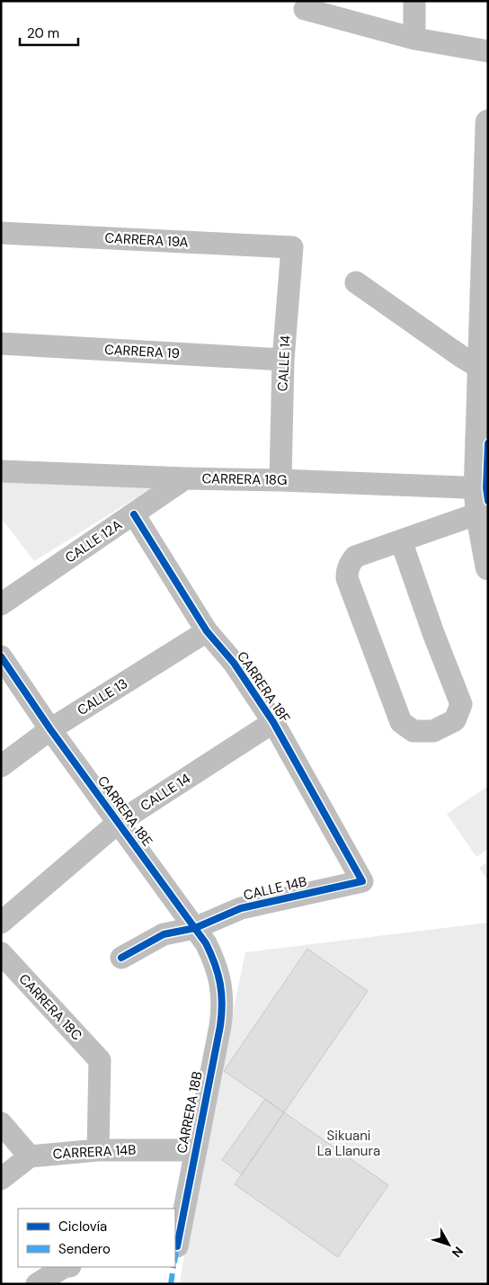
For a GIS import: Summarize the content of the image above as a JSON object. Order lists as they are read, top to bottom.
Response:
{
  "streets": {
    "street": [
      "CARRERA 19A",
      "CARRERA 19",
      "CALLE 14",
      "CARRERA 18G",
      "CALLE 12A",
      "CARRERA 18F",
      "CALLE 13",
      "CARRERA 18E",
      "CALLE 14B",
      "CARRERA 18C",
      "CARRERA 18B",
      "CARRERA 14B"
    ]
  },
  "crossings": [
    ["CARRERA 19A", "CALLE 14"],
    ["CARRERA 19", "CALLE 14"],
    ["CALLE 14", "CARRERA 18G"],
    ["CALLE 14", "CARRERA 18F"],
    ["CALLE 14", "CARRERA 18E"],
    ["CARRERA 18G", "CALLE 12A"],
    ["CALLE 12A", "CARRERA 18F"],
    ["CARRERA 18F", "CALLE 13"],
    ["CARRERA 18F", "CALLE 14B"],
    ["CALLE 13", "CARRERA 18E"],
    ["CARRERA 18E", "CALLE 14B"],
    ["CARRERA 18E", "CARRERA 18B"],
    ["CARRERA 18C", "CARRERA 14B"],
    ["CARRERA 18B", "CARRERA 14B"]
  ],
  "parks": ["Sikuani La Llanura"],
  "legend": ["Ciclovía", "Sendero"],
  "scale_bar": "20 m",
  "north": "bottom right"
}
